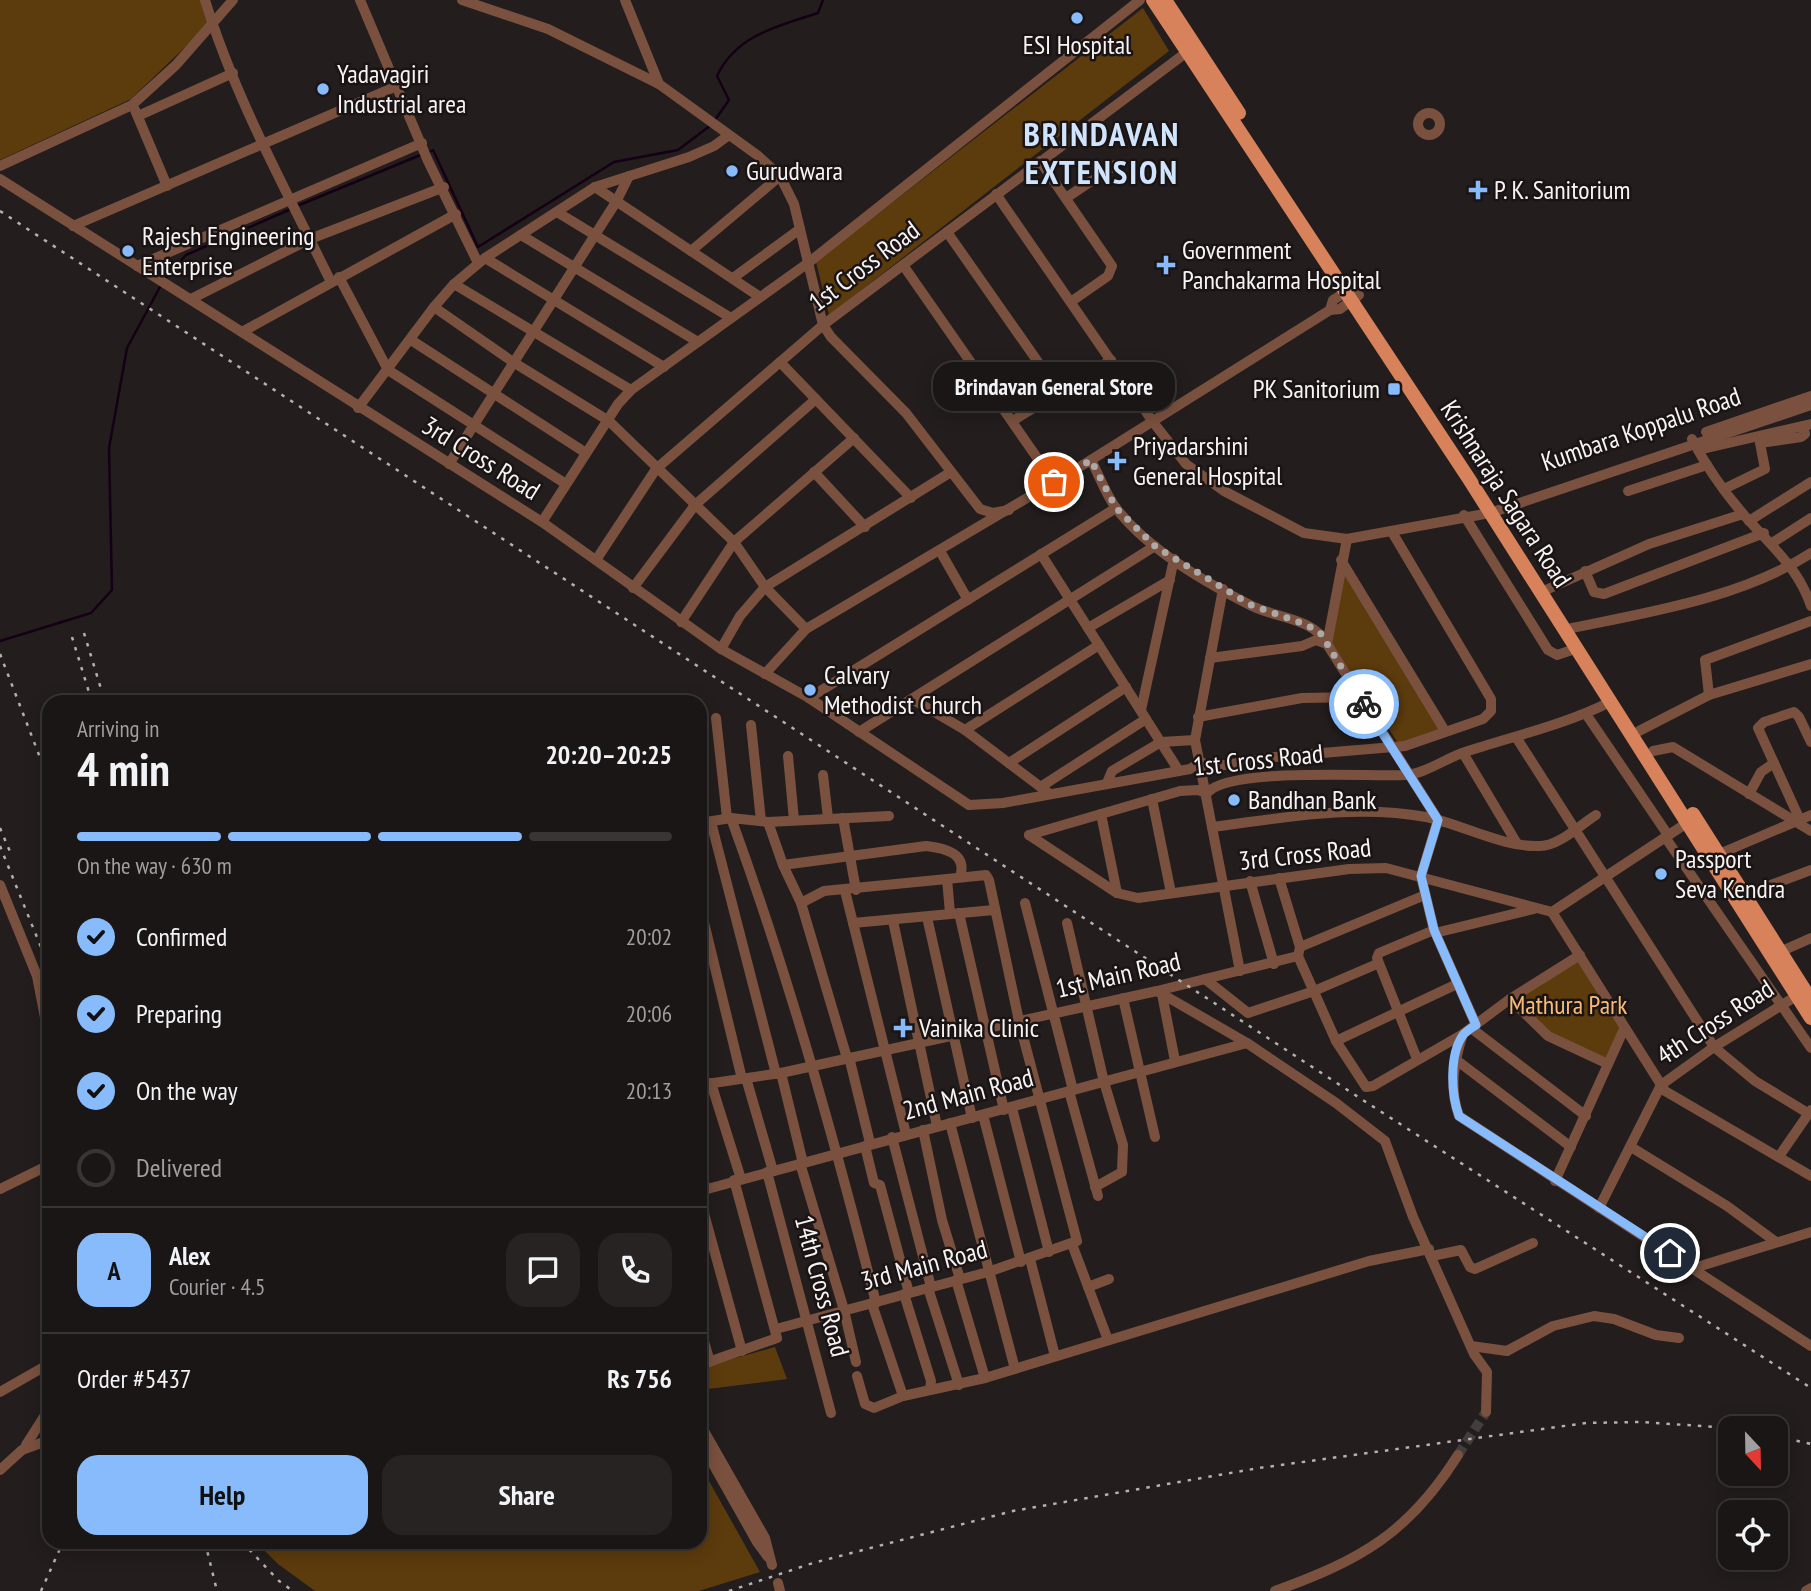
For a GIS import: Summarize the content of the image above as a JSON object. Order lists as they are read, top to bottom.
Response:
{
  "streets": {
    "main road": ["Krishnaraja Sagara Road"],
    "street": [
      "1st Cross Road",
      "Kumbara Koppalu Road",
      "3rd Cross Road",
      "1st Main Road",
      "4th Cross Road",
      "2nd Main Road",
      "3rd Main Road",
      "14th Cross Road"
    ]
  },
  "crossings": [
    ["1st Cross Road", "Kumbara Koppalu Road"],
    ["1st Cross Road", "3rd Cross Road"],
    ["1st Cross Road", "Krishnaraja Sagara Road"],
    ["Kumbara Koppalu Road", "Krishnaraja Sagara Road"],
    ["Krishnaraja Sagara Road", "4th Cross Road"],
    ["1st Main Road", "14th Cross Road"],
    ["2nd Main Road", "14th Cross Road"],
    ["3rd Main Road", "14th Cross Road"]
  ],
  "districts": ["BRINDAVAN EXTENSION"],
  "parks": ["Mathura Park"],
  "places": {
    "other": [
      "ESI Hospital",
      "Yadavagiri Industrial area",
      "Gurudwara",
      "Rajesh Engineering Enterprise",
      "Brindavan General Store",
      "Calvary Methodist Church",
      "Bandhan Bank",
      "Passport Seva Kendra"
    ],
    "health": [
      "P. K. Sanitorium",
      "Government Panchakarma Hospital",
      "Priyadarshini General Hospital",
      "Vainika Clinic"
    ],
    "transit": ["PK Sanitorium"]
  },
  "north": "bottom",
  "page": {
    "bubble": "Brindavan General Store",
    "heading": ["4 min", "Arriving in", "20:20–20:25"],
    "panel": [
      "Alex",
      "Courier · 4.5",
      "Order #5437",
      "Rs 756"
    ],
    "bar": "On the way · 630 m",
    "list": [
      ["Confirmed", "20:02"],
      ["Preparing", "20:06"],
      ["On the way", "20:13"],
      "Delivered"
    ],
    "round": "A",
    "buttons": ["Help", "Share"]
  }
}
